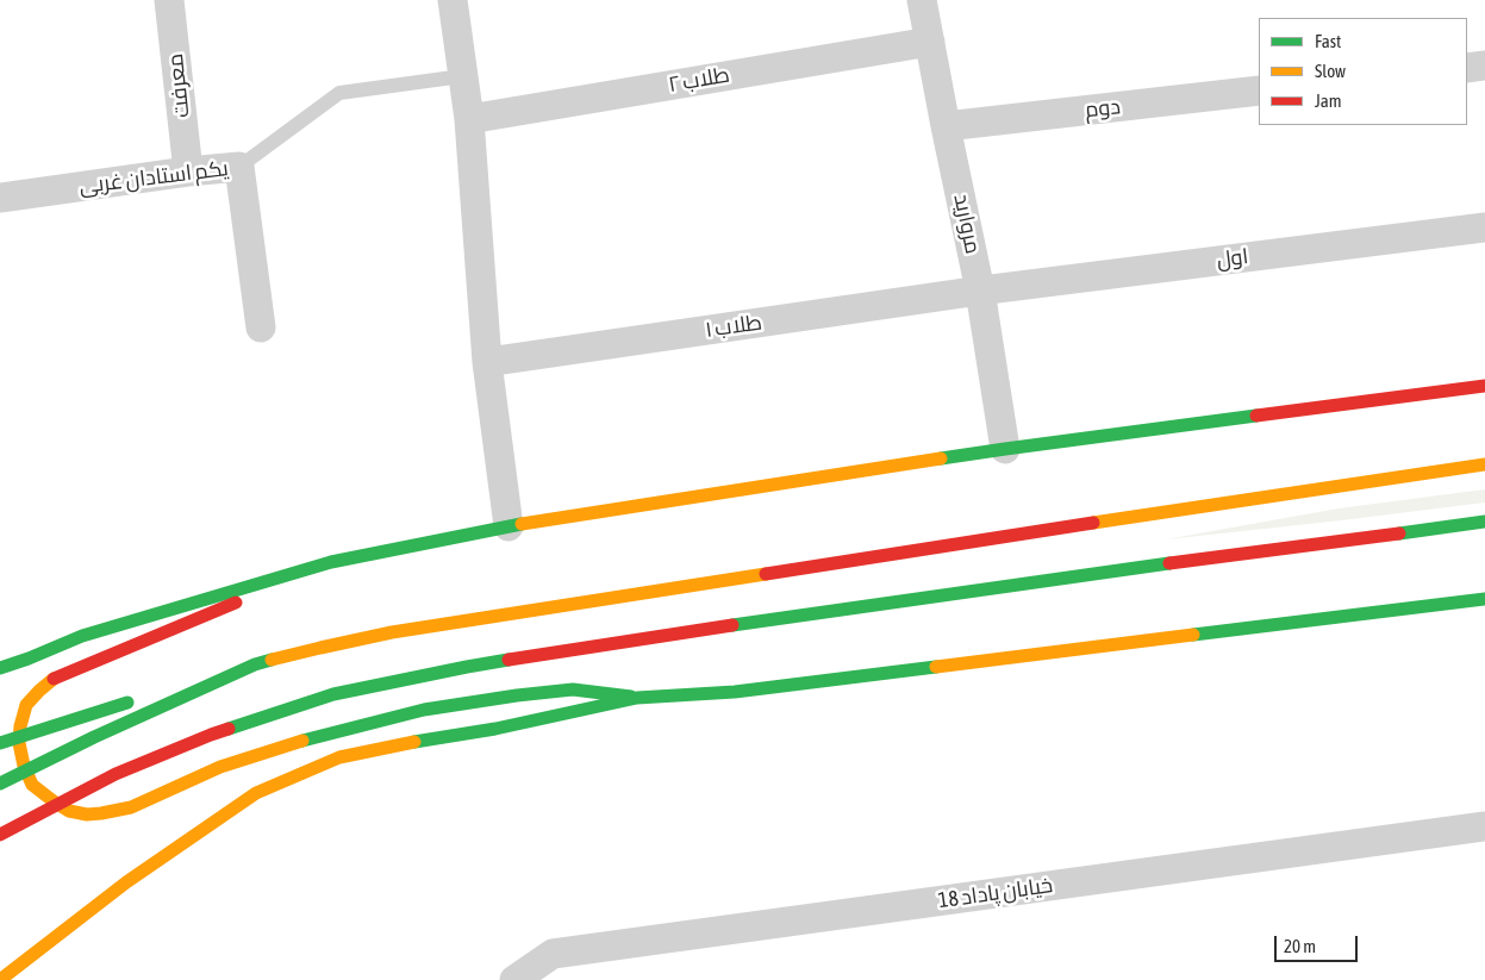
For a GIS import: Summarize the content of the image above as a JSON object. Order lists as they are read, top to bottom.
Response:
{
  "streets": {
    "street": [
      "طلاب ۲",
      "معرفت",
      "دوم",
      "یکم استادان غربی",
      "مروارید",
      "اول",
      "طلاب ۱",
      "خیابان پاداد 18"
    ]
  },
  "crossings": [
    ["طلاب ۲", "مروارید"],
    ["معرفت", "یکم استادان غربی"],
    ["دوم", "مروارید"],
    ["مروارید", "اول"],
    ["مروارید", "طلاب ۱"],
    ["اول", "طلاب ۱"]
  ],
  "legend": ["Fast", "Slow", "Jam"],
  "scale_bar": "20 m"
}
